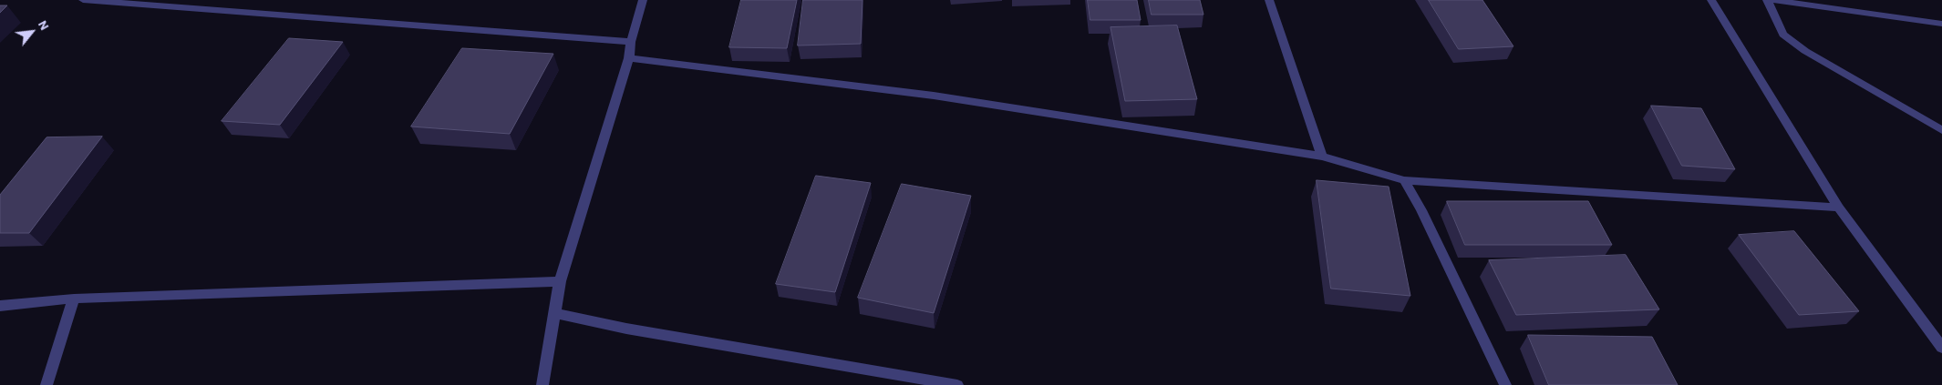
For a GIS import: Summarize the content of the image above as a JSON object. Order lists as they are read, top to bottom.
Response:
{
  "north": "top right"
}
